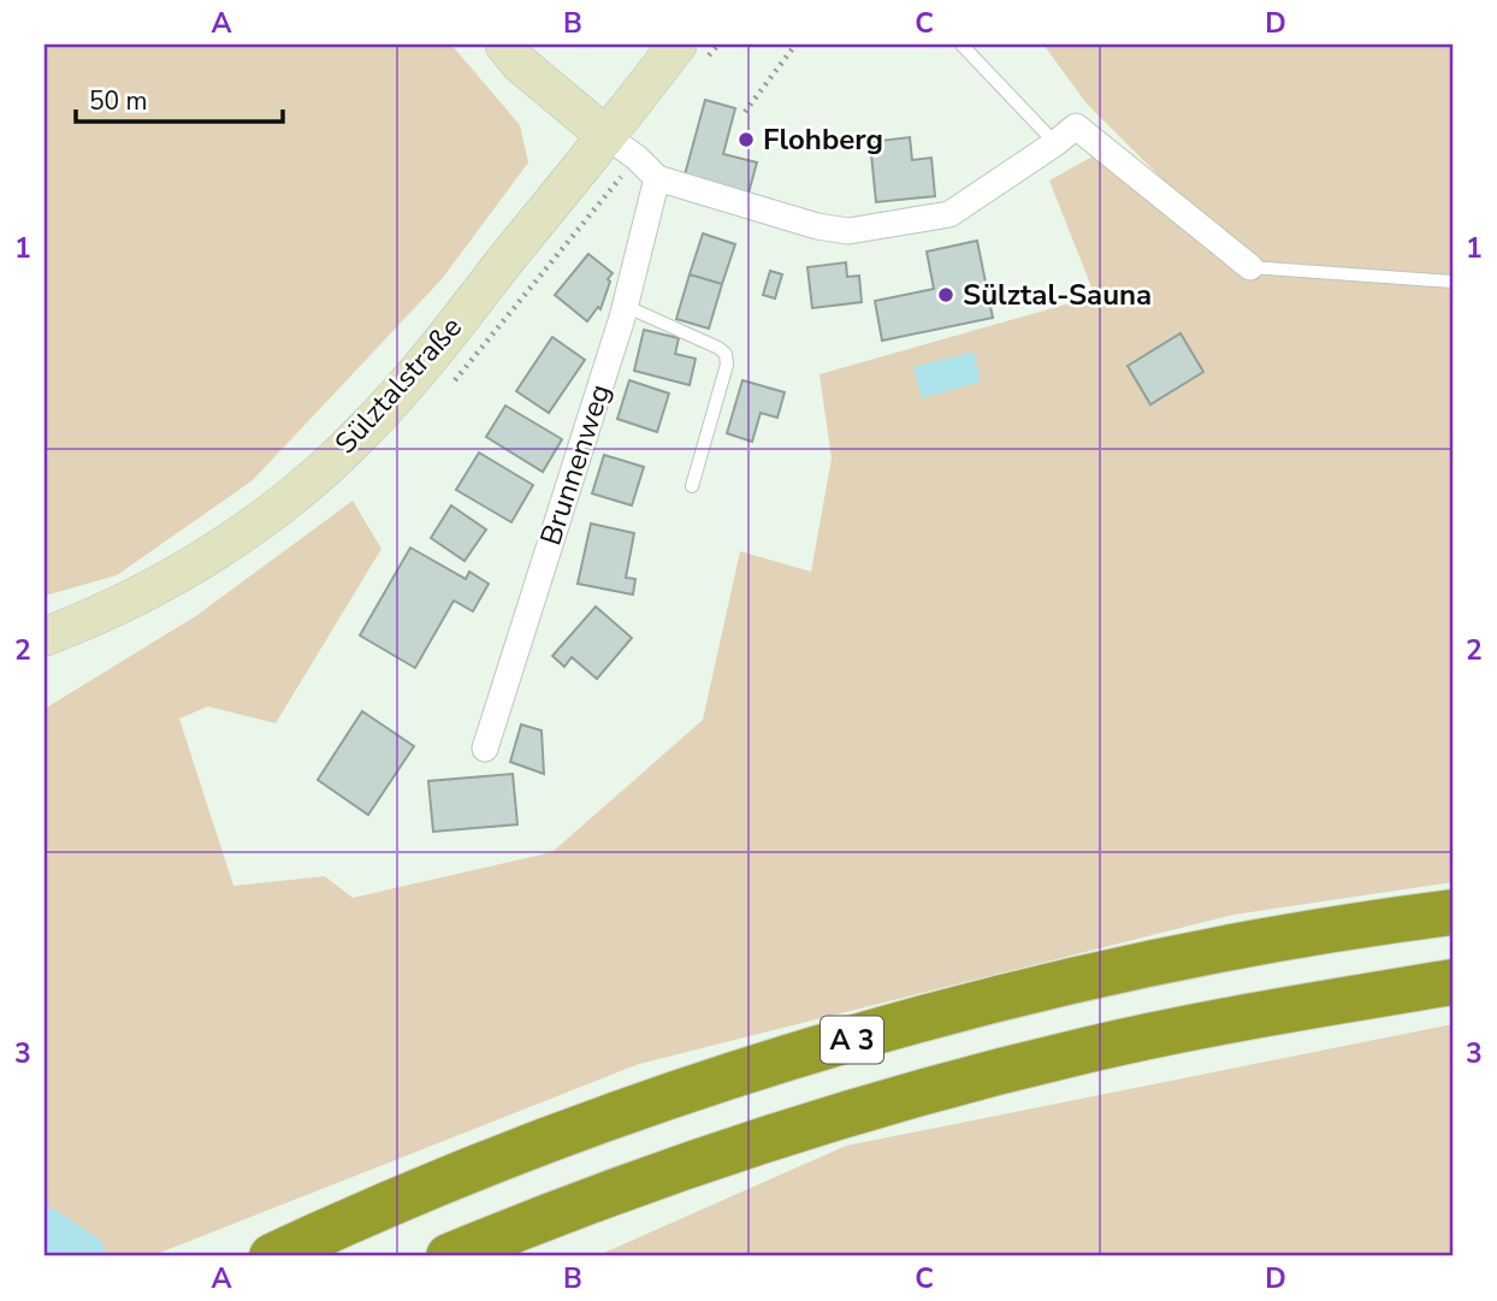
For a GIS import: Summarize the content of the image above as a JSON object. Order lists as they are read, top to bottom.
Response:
{
  "streets": {
    "highway": ["A 3"],
    "main road": ["Sülztalstraße"],
    "street": ["Brunnenweg"]
  },
  "places": ["Flohberg", "Sülztal-Sauna"],
  "scale_bar": "50 m",
  "grid": {
    "columns": [
      "A",
      "B",
      "C",
      "D"
    ],
    "rows": ["1", "2", "3"]
  }
}
